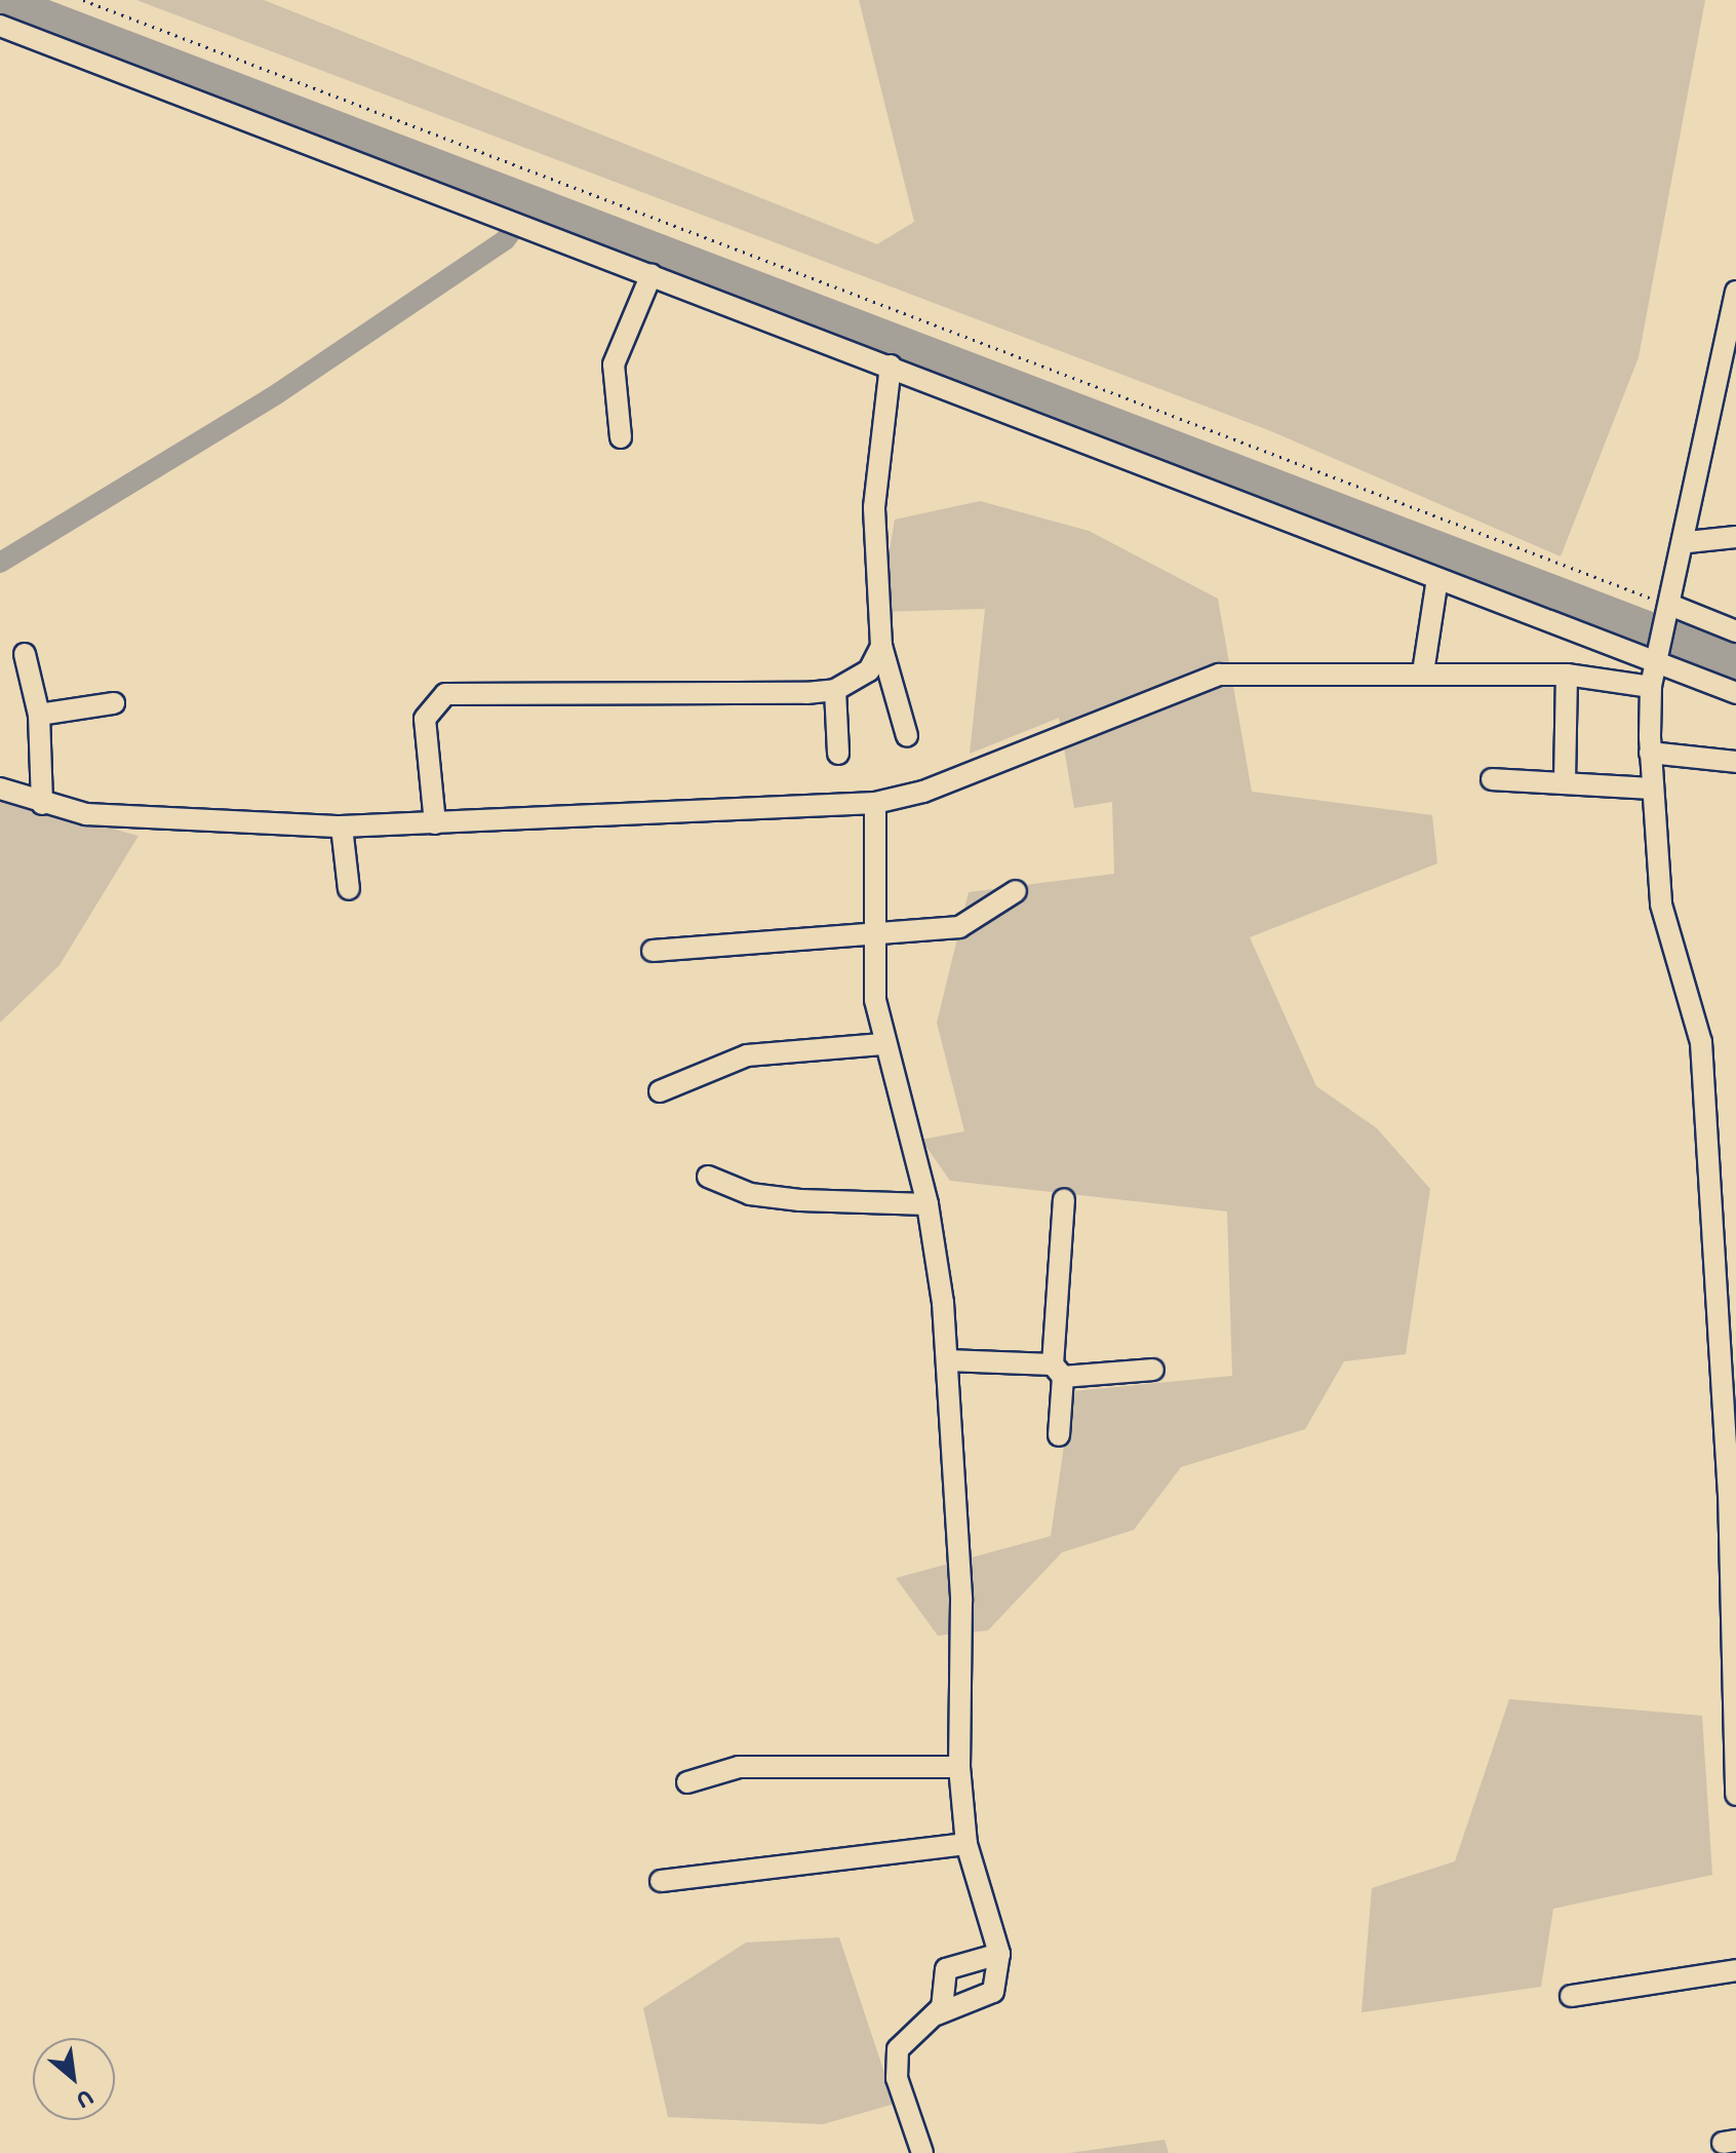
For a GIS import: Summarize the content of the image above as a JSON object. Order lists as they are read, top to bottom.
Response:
{
  "north": "bottom right"
}
